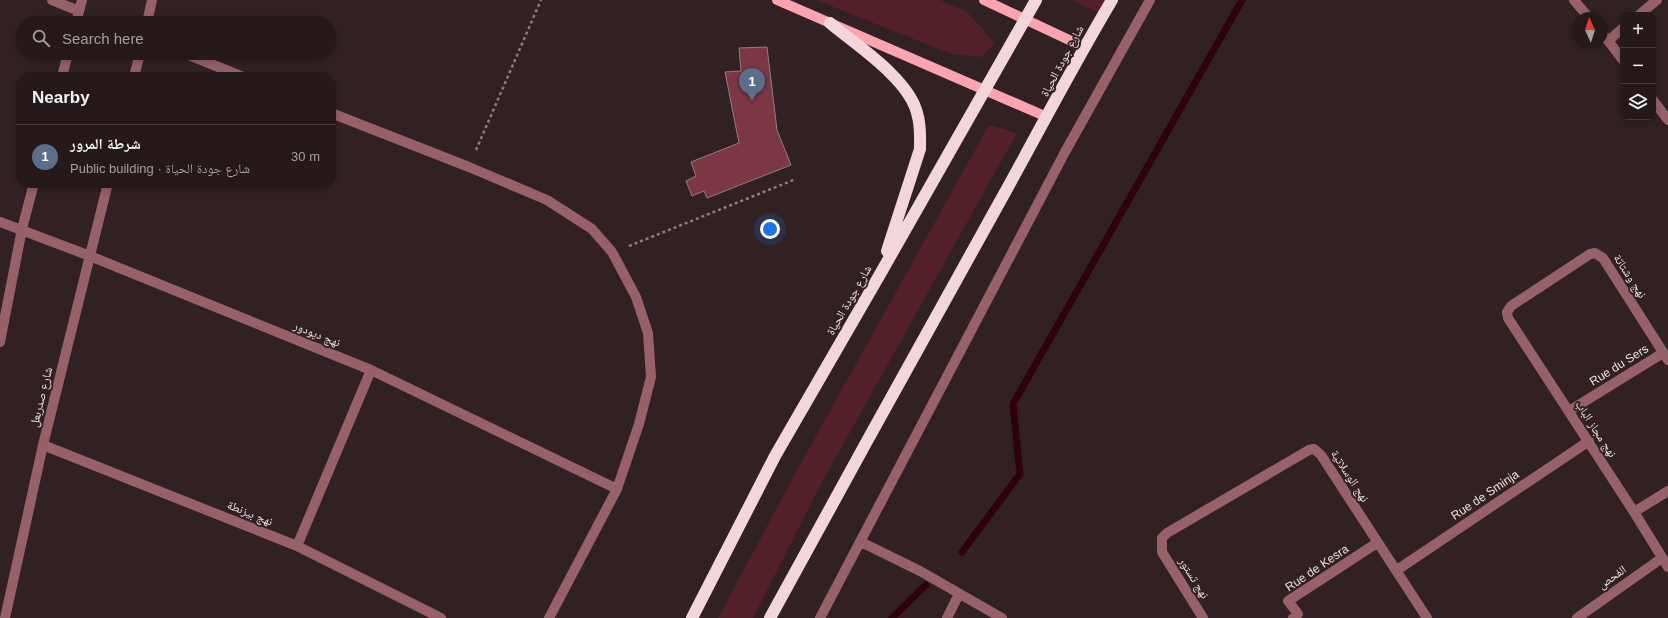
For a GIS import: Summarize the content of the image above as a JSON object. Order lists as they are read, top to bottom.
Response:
{
  "streets": {
    "highway": ["شارع جودة الحياة"],
    "street": [
      "نهج وشتاتة",
      "نهج ديودور",
      "Rue du Sers",
      "شارع صدربعل",
      "نهج مجاز الباب",
      "نهج الوسلاتية",
      "Rue de Sminja",
      "نهج بيزنطة",
      "Rue de Kesra",
      "الفحص",
      "نهج تستور"
    ]
  },
  "crossings": [
    ["نهج وشتاتة", "Rue du Sers"],
    ["نهج وشتاتة", "نهج مجاز الباب"],
    ["نهج ديودور", "شارع صدربعل"],
    ["Rue du Sers", "نهج مجاز الباب"],
    ["شارع صدربعل", "نهج بيزنطة"],
    ["نهج مجاز الباب", "Rue de Sminja"],
    ["نهج مجاز الباب", "الفحص"],
    ["نهج الوسلاتية", "Rue de Sminja"],
    ["نهج الوسلاتية", "Rue de Kesra"],
    ["نهج الوسلاتية", "نهج تستور"]
  ],
  "north": "top",
  "page": {
    "map_buttons": ["+", "−"],
    "search": "Search here",
    "pins": "1",
    "heading": "Nearby",
    "list": [
      {
        "mark": "1",
        "name": "شرطة المرور",
        "note": "Public building · شارع جودة الحياة",
        "value": "30 m"
      }
    ]
  }
}
